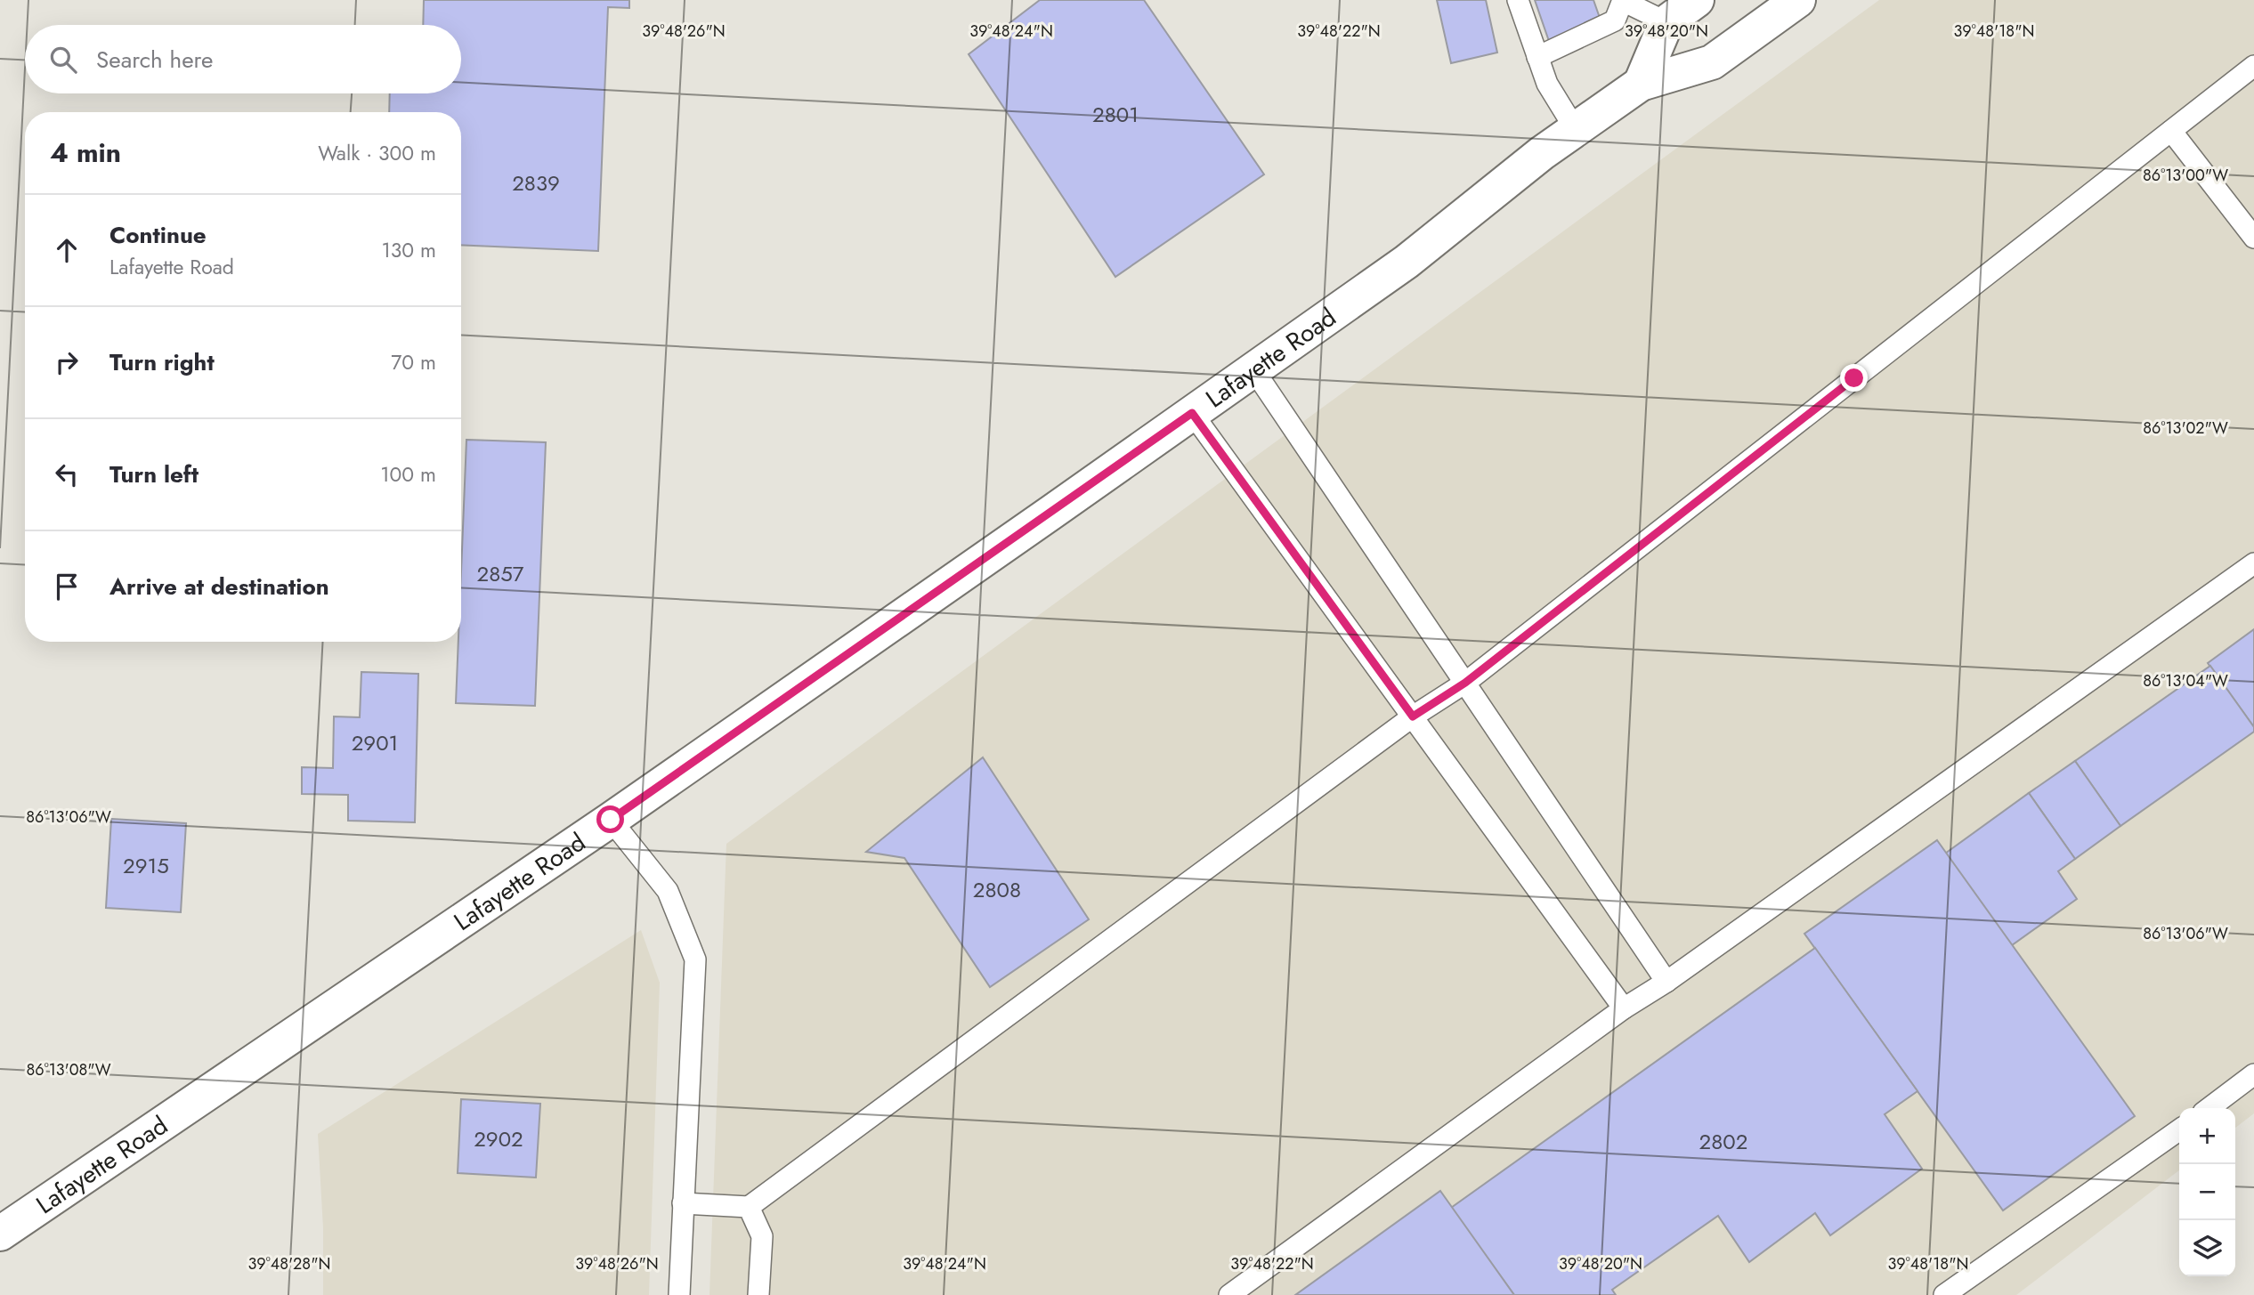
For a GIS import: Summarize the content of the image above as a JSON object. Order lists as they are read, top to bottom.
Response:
{
  "streets": {
    "main road": ["Lafayette Road"]
  },
  "house_numbers": [
    "2801",
    "2839",
    "2857",
    "2901",
    "2915",
    "2808",
    "2902",
    "2802"
  ],
  "page": {
    "search": "Search here",
    "heading": ["4 min", "Walk · 300 m"],
    "list": [
      ["Continue", "Lafayette Road", "130 m"],
      ["Turn right", "70 m"],
      ["Turn left", "100 m"],
      "Arrive at destination"
    ],
    "map_buttons": ["+", "−"]
  },
  "coordinates": [
    "39°48'26\"N",
    "39°48'24\"N",
    "39°48'22\"N",
    "39°48'20\"N",
    "39°48'18\"N",
    "86°13'00\"W",
    "86°13'02\"W",
    "86°13'04\"W",
    "86°13'06\"W",
    "86°13'08\"W",
    "39°48'28\"N"
  ]
}
